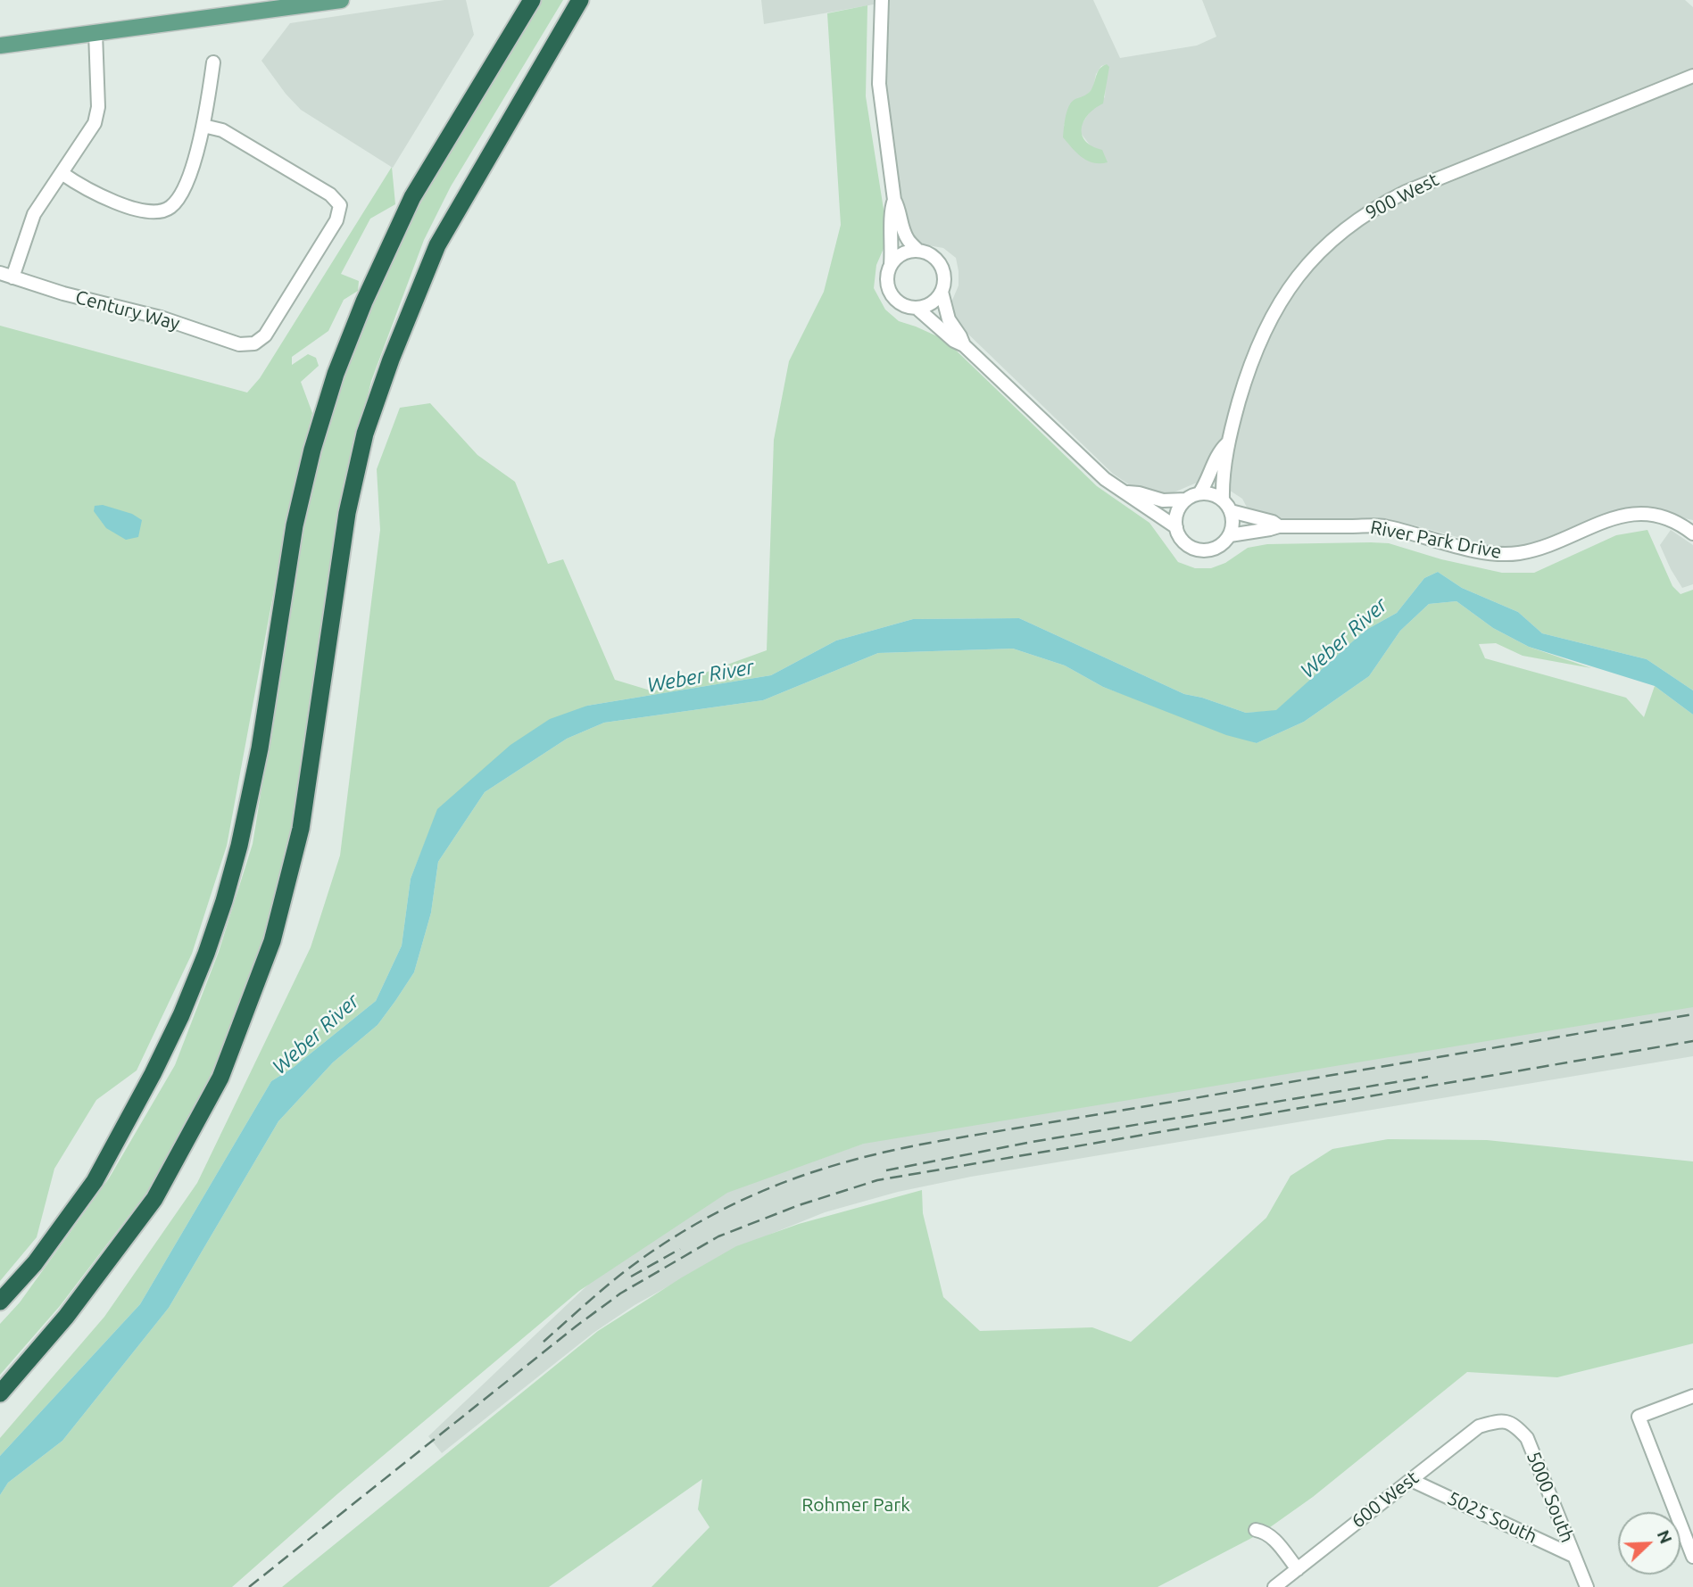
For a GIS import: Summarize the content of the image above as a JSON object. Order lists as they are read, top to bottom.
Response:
{
  "streets": {
    "street": [
      "900 West",
      "Century Way",
      "River Park Drive",
      "5000 South",
      "600 West",
      "5025 South"
    ]
  },
  "crossings": [
    ["900 West", "River Park Drive"],
    ["5000 South", "600 West"],
    ["5000 South", "5025 South"],
    ["600 West", "5025 South"]
  ],
  "water": ["Weber River"],
  "parks": ["Rohmer Park"],
  "north": "top right"
}
